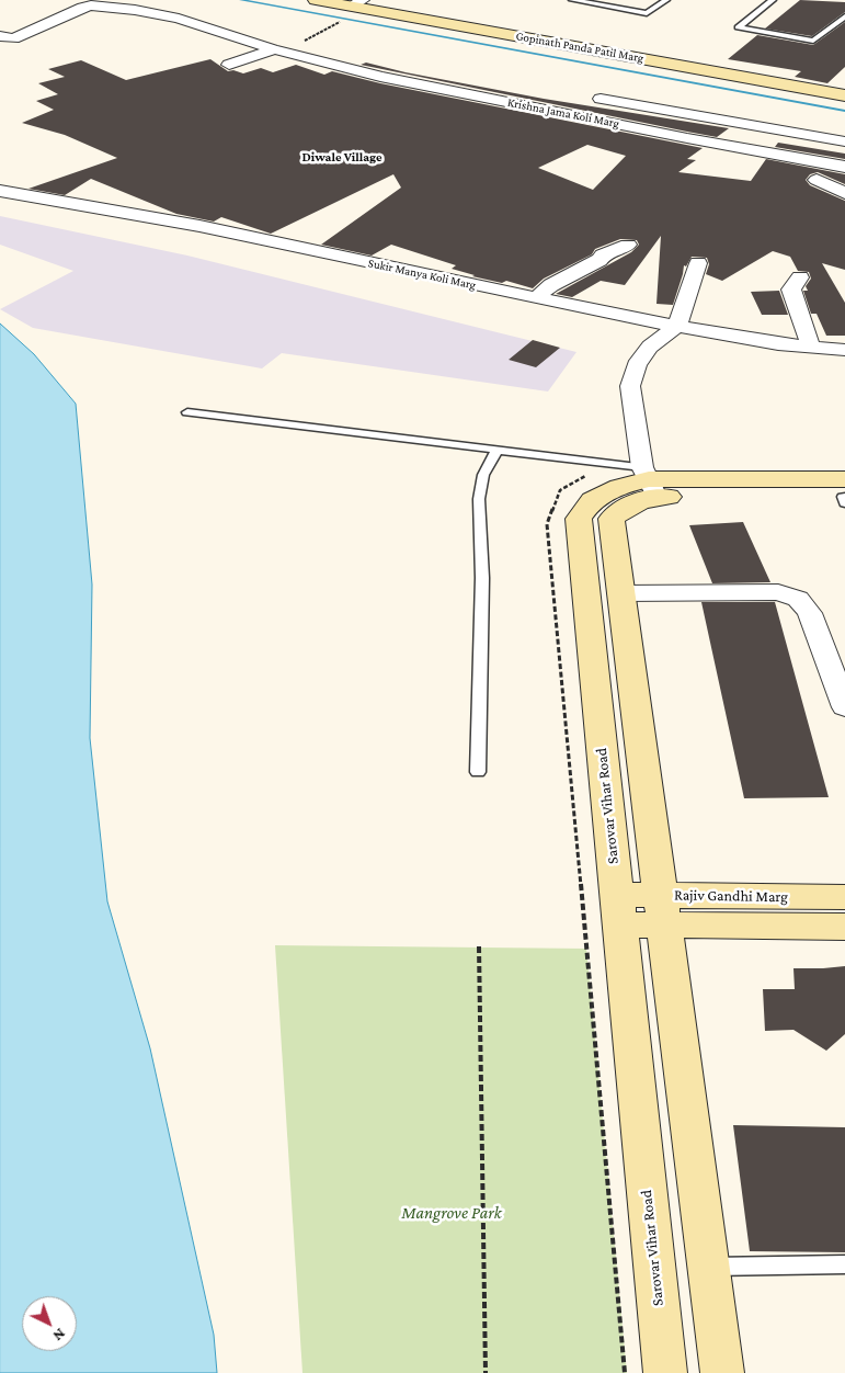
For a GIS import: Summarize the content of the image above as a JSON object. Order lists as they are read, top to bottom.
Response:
{
  "streets": {
    "street": [
      "Gopinath Panda Patil Marg",
      "Krishna Jama Koli Marg",
      "Sukir Manya Koli Marg",
      "Sarovar Vihar Road",
      "Rajiv Gandhi Marg"
    ]
  },
  "crossings": [
    ["Sarovar Vihar Road", "Rajiv Gandhi Marg"]
  ],
  "districts": ["Diwale Village"],
  "parks": ["Mangrove Park"],
  "north": "bottom right"
}
